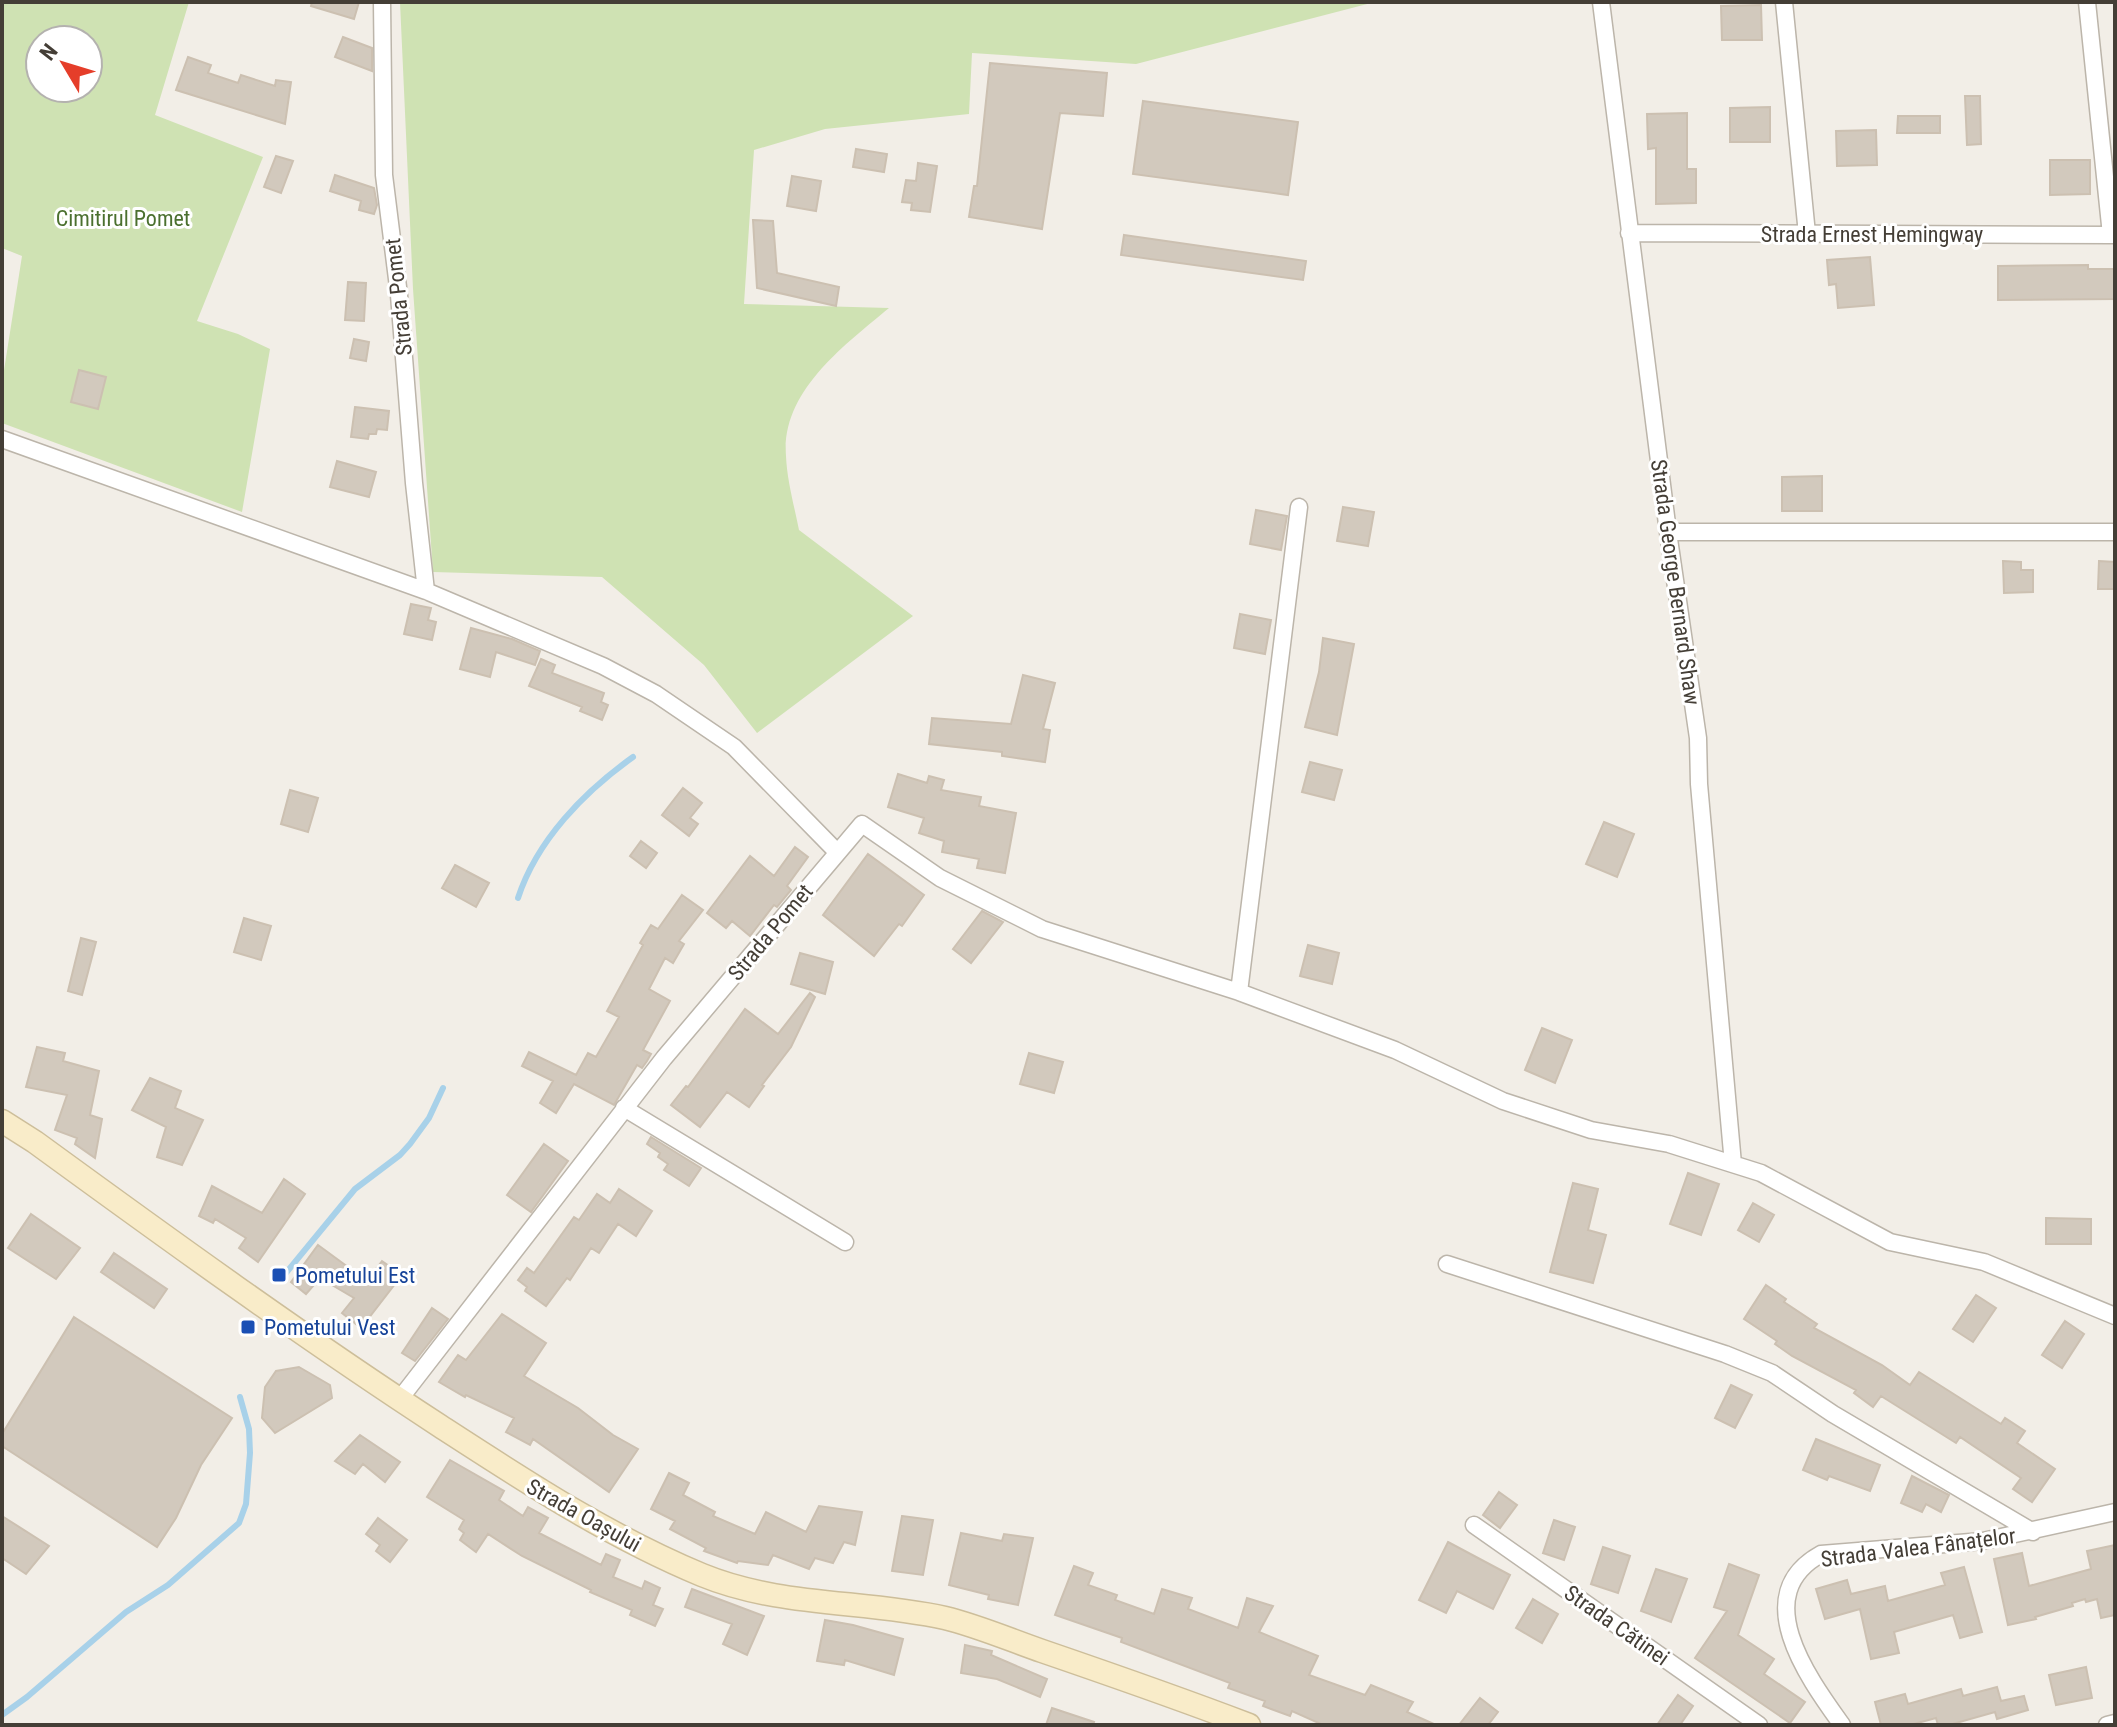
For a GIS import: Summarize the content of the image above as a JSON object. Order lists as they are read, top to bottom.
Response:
{
  "streets": {
    "main road": ["Strada Oașului"],
    "street": [
      "Strada Ernest Hemingway",
      "Strada Pomet",
      "Strada George Bernard Shaw",
      "Strada Valea Fânațelor",
      "Strada Cătinei"
    ]
  },
  "crossings": [
    ["Strada Ernest Hemingway", "Strada George Bernard Shaw"],
    ["Strada Pomet", "Strada Oașului"]
  ],
  "parks": ["Cimitirul Pomet"],
  "places": {
    "transit": ["Pometului Est", "Pometului Vest"]
  },
  "north": "top left"
}
